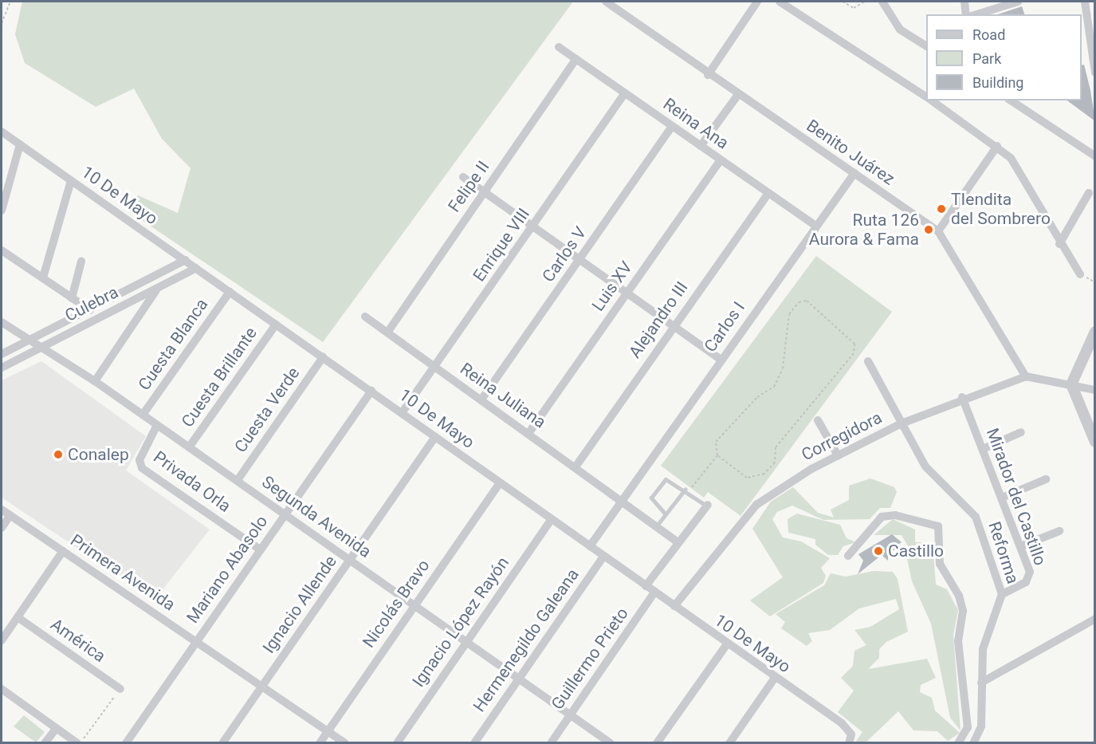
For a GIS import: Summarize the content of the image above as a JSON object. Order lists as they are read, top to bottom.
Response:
{
  "streets": {
    "street": [
      "Reina Ana",
      "Benito Juárez",
      "Felipe II",
      "10 De Mayo",
      "Enrique VIII",
      "Carlos V",
      "Luis XV",
      "Culebra",
      "Alejandro III",
      "Carlos I",
      "Cuesta Blanca",
      "Cuesta Brillante",
      "Reina Juliana",
      "Cuesta Verde",
      "Corregidora",
      "Privada Orla",
      "Mirador del Castillo",
      "Segunda Avenida",
      "Reforma",
      "Mariano Abasolo",
      "Primera Avenida",
      "Nicolás Bravo",
      "Ignacio Allende",
      "Ignacio López Rayón",
      "América",
      "Hermenegildo Galeana",
      "Guillermo Prieto"
    ]
  },
  "crossings": [
    ["Reina Ana", "Felipe II"],
    ["Reina Ana", "Enrique VIII"],
    ["Reina Ana", "Carlos V"],
    ["Reina Ana", "Luis XV"],
    ["Reina Ana", "Alejandro III"],
    ["Reina Ana", "Carlos I"],
    ["Benito Juárez", "Carlos I"],
    ["Benito Juárez", "Corregidora"],
    ["Felipe II", "Reina Juliana"],
    ["10 De Mayo", "Enrique VIII"],
    ["10 De Mayo", "Culebra"],
    ["10 De Mayo", "Carlos I"],
    ["10 De Mayo", "Cuesta Blanca"],
    ["10 De Mayo", "Cuesta Brillante"],
    ["10 De Mayo", "Cuesta Verde"],
    ["10 De Mayo", "Corregidora"],
    ["10 De Mayo", "Mariano Abasolo"],
    ["10 De Mayo", "Nicolás Bravo"],
    ["10 De Mayo", "Ignacio Allende"],
    ["10 De Mayo", "Ignacio López Rayón"],
    ["10 De Mayo", "Hermenegildo Galeana"],
    ["10 De Mayo", "Guillermo Prieto"],
    ["Enrique VIII", "Reina Juliana"],
    ["Carlos V", "Reina Juliana"],
    ["Luis XV", "Reina Juliana"],
    ["Culebra", "Segunda Avenida"],
    ["Alejandro III", "Reina Juliana"],
    ["Carlos I", "Reina Juliana"],
    ["Cuesta Blanca", "Segunda Avenida"],
    ["Cuesta Brillante", "Segunda Avenida"],
    ["Cuesta Verde", "Segunda Avenida"],
    ["Corregidora", "Mirador del Castillo"],
    ["Corregidora", "Reforma"],
    ["Privada Orla", "Segunda Avenida"],
    ["Privada Orla", "Mariano Abasolo"],
    ["Mirador del Castillo", "Reforma"],
    ["Segunda Avenida", "Mariano Abasolo"],
    ["Segunda Avenida", "Nicolás Bravo"],
    ["Segunda Avenida", "Ignacio Allende"],
    ["Segunda Avenida", "Ignacio López Rayón"],
    ["Segunda Avenida", "Hermenegildo Galeana"],
    ["Segunda Avenida", "Guillermo Prieto"],
    ["Mariano Abasolo", "Primera Avenida"],
    ["Primera Avenida", "Nicolás Bravo"],
    ["Primera Avenida", "Ignacio Allende"]
  ],
  "places": [
    "TIendita del Sombrero",
    "Ruta 126 Aurora & Fama",
    "Conalep",
    "Castillo"
  ],
  "legend": ["Road", "Park", "Building"]
}
